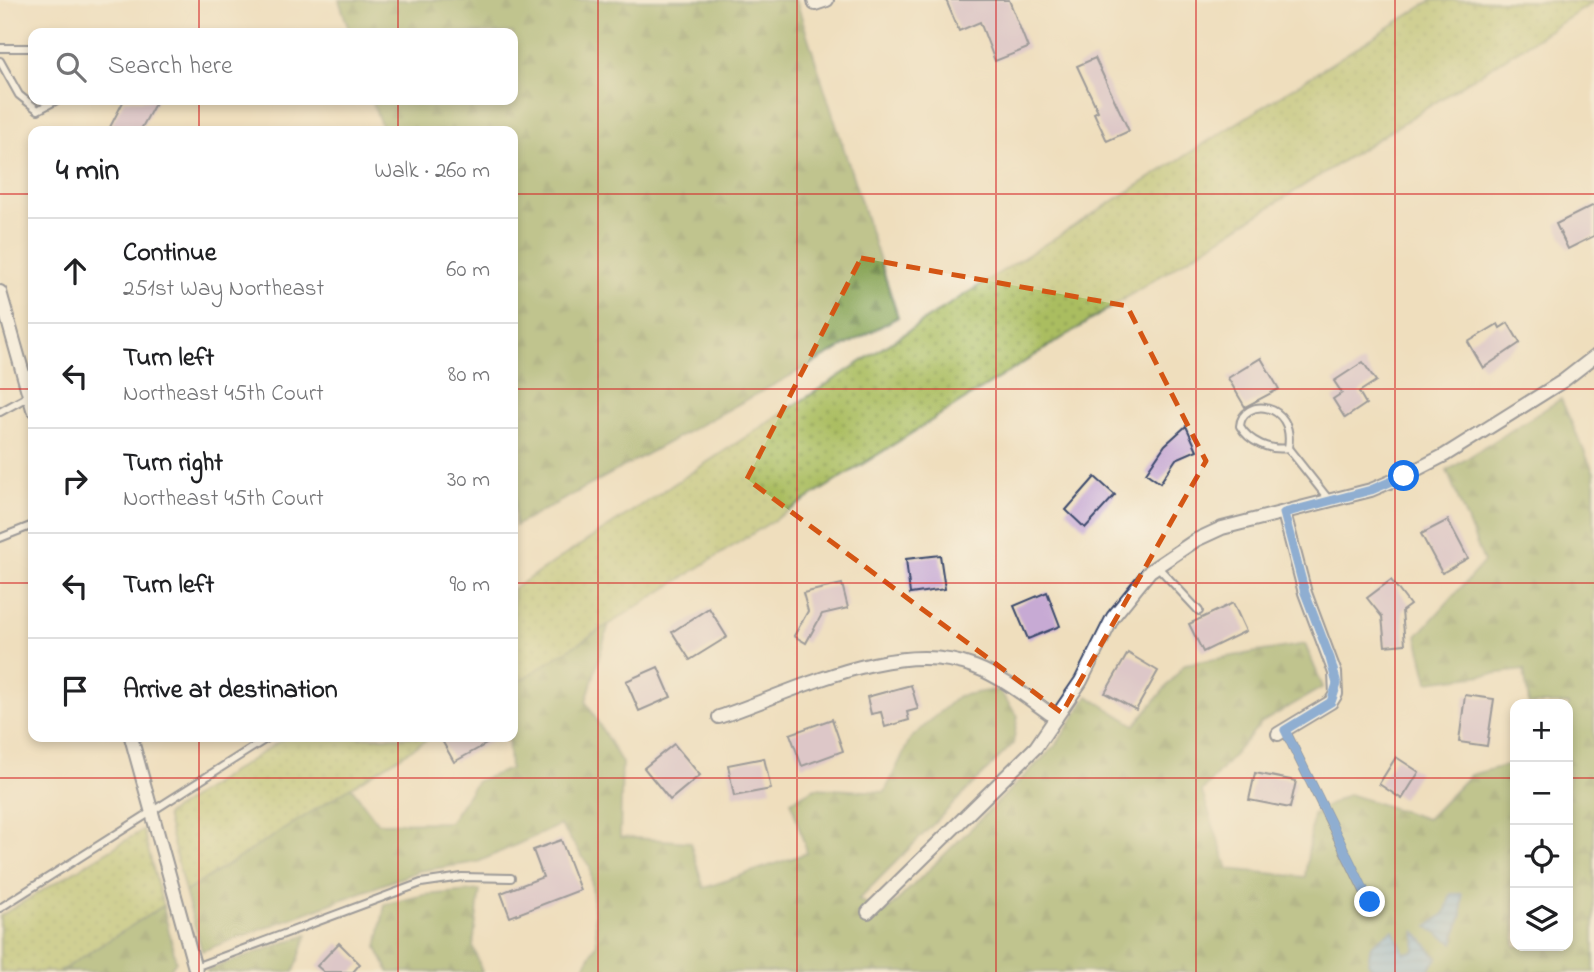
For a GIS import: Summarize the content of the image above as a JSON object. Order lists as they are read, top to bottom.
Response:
{
  "page": {
    "search": "Search here",
    "heading": ["4 min", "Walk · 260 m"],
    "list": [
      ["Continue", "251st Way Northeast", "60 m"],
      ["Turn left", "Northeast 45th Court", "80 m"],
      ["Turn right", "Northeast 45th Court", "30 m"],
      ["Turn left", "90 m"],
      "Arrive at destination"
    ],
    "map_buttons": ["+", "−"]
  }
}
